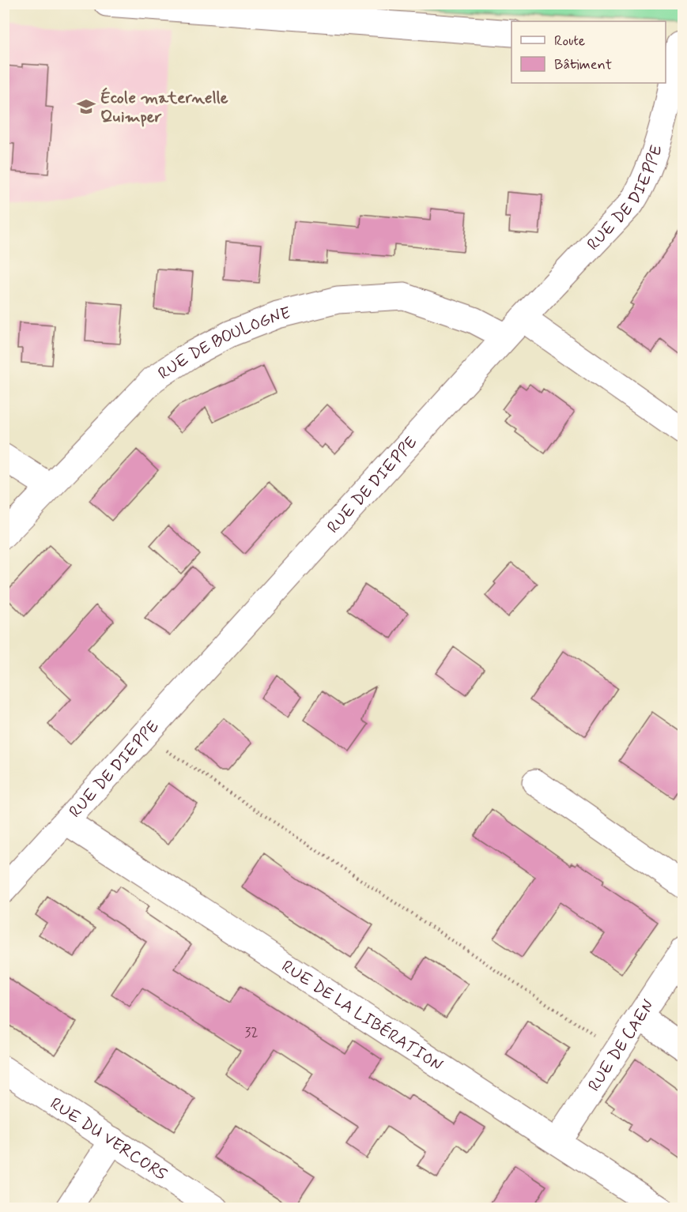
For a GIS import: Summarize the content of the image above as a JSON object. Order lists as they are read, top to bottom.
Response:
{
  "streets": {
    "street": [
      "RUE DE DIEPPE",
      "RUE DE BOULOGNE",
      "RUE DE LA LIBÉRATION",
      "RUE DE CAEN",
      "RUE DU VERCORS"
    ]
  },
  "crossings": [
    ["RUE DE DIEPPE", "RUE DE BOULOGNE"],
    ["RUE DE DIEPPE", "RUE DE LA LIBÉRATION"],
    ["RUE DE LA LIBÉRATION", "RUE DE CAEN"]
  ],
  "places": {
    "school or university": ["École maternelle Quimper"]
  },
  "house_numbers": ["32"],
  "legend": ["Route", "Bâtiment"]
}
